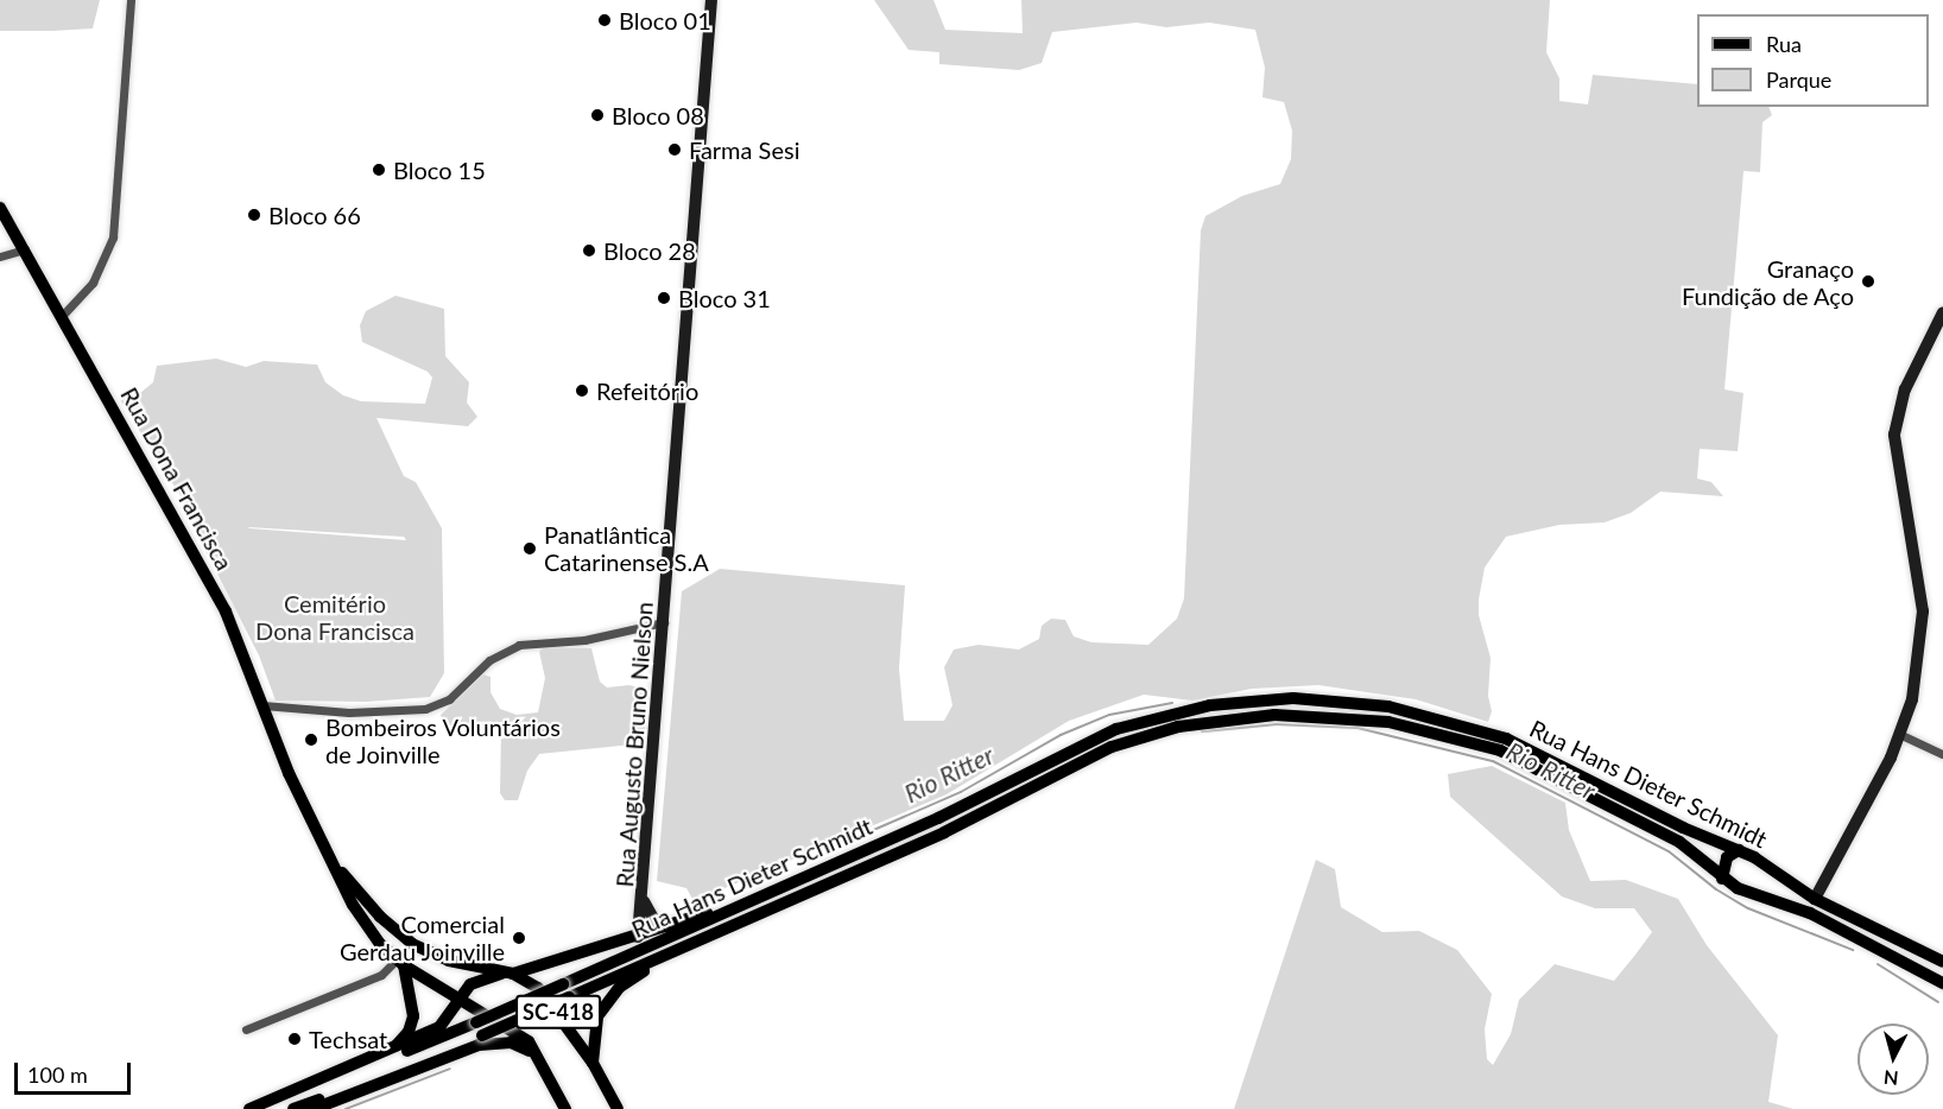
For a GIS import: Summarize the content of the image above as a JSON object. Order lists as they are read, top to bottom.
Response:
{
  "streets": {
    "main road": [
      "Rua Dona Francisca",
      "Rua Augusto Bruno Nielson",
      "Rua Hans Dieter Schmidt",
      "SC-418"
    ]
  },
  "water": ["Rio Ritter"],
  "parks": ["Cemitério Dona Francisca"],
  "places": [
    "Bloco 01",
    "Bloco 08",
    "Farma Sesi",
    "Bloco 15",
    "Bloco 66",
    "Bloco 28",
    "Granaço Fundição de Aço",
    "Bloco 31",
    "Refeitório",
    "Panatlântica Catarinense S.A",
    "Bombeiros Voluntários de Joinville",
    "Comercial Gerdau Joinville",
    "Techsat"
  ],
  "legend": ["Rua", "Parque"],
  "scale_bar": "100 m",
  "north": "bottom"
}
